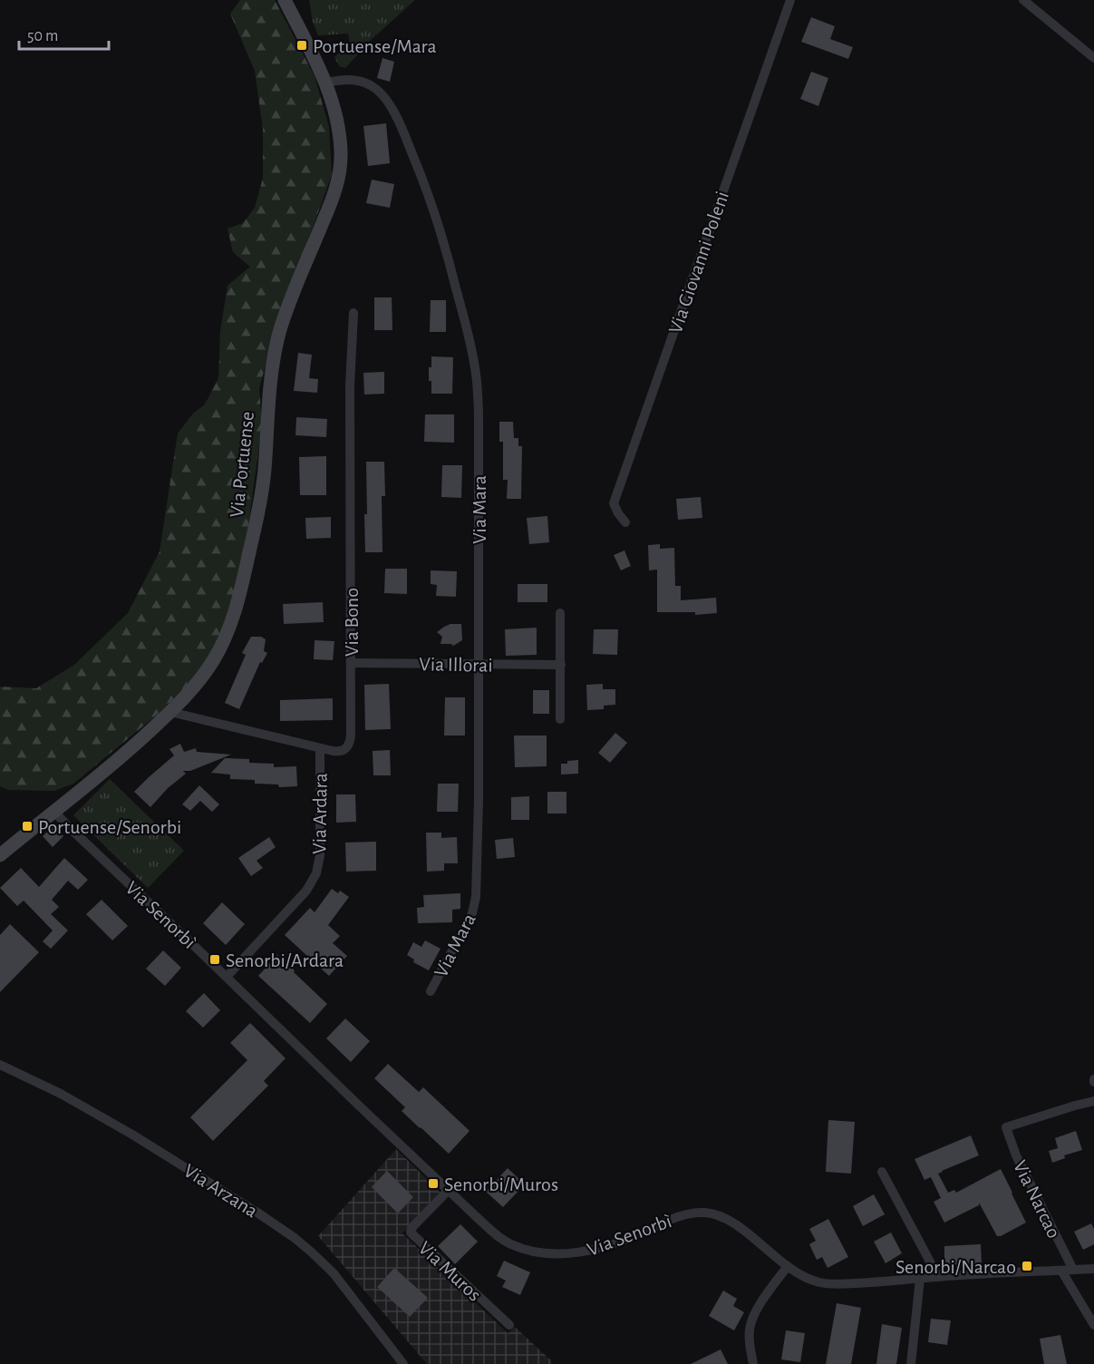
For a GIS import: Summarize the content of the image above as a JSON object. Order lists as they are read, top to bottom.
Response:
{
  "streets": {
    "main road": ["Via Portuense"],
    "street": [
      "Via Giovanni Poleni",
      "Via Mara",
      "Via Bono",
      "Via Illorai",
      "Via Ardara",
      "Via Senorbì",
      "Via Arzana",
      "Via Narcao",
      "Via Muros"
    ]
  },
  "crossings": [
    ["Via Portuense", "Via Mara"],
    ["Via Portuense", "Via Bono"],
    ["Via Portuense", "Via Senorbì"],
    ["Via Mara", "Via Illorai"],
    ["Via Bono", "Via Illorai"],
    ["Via Bono", "Via Ardara"],
    ["Via Ardara", "Via Senorbì"],
    ["Via Senorbì", "Via Narcao"],
    ["Via Senorbì", "Via Muros"]
  ],
  "places": {
    "transit": [
      "Portuense/Mara",
      "Portuense/Senorbi",
      "Senorbi/Ardara",
      "Senorbi/Muros",
      "Senorbi/Narcao"
    ]
  },
  "scale_bar": "50 m"
}
